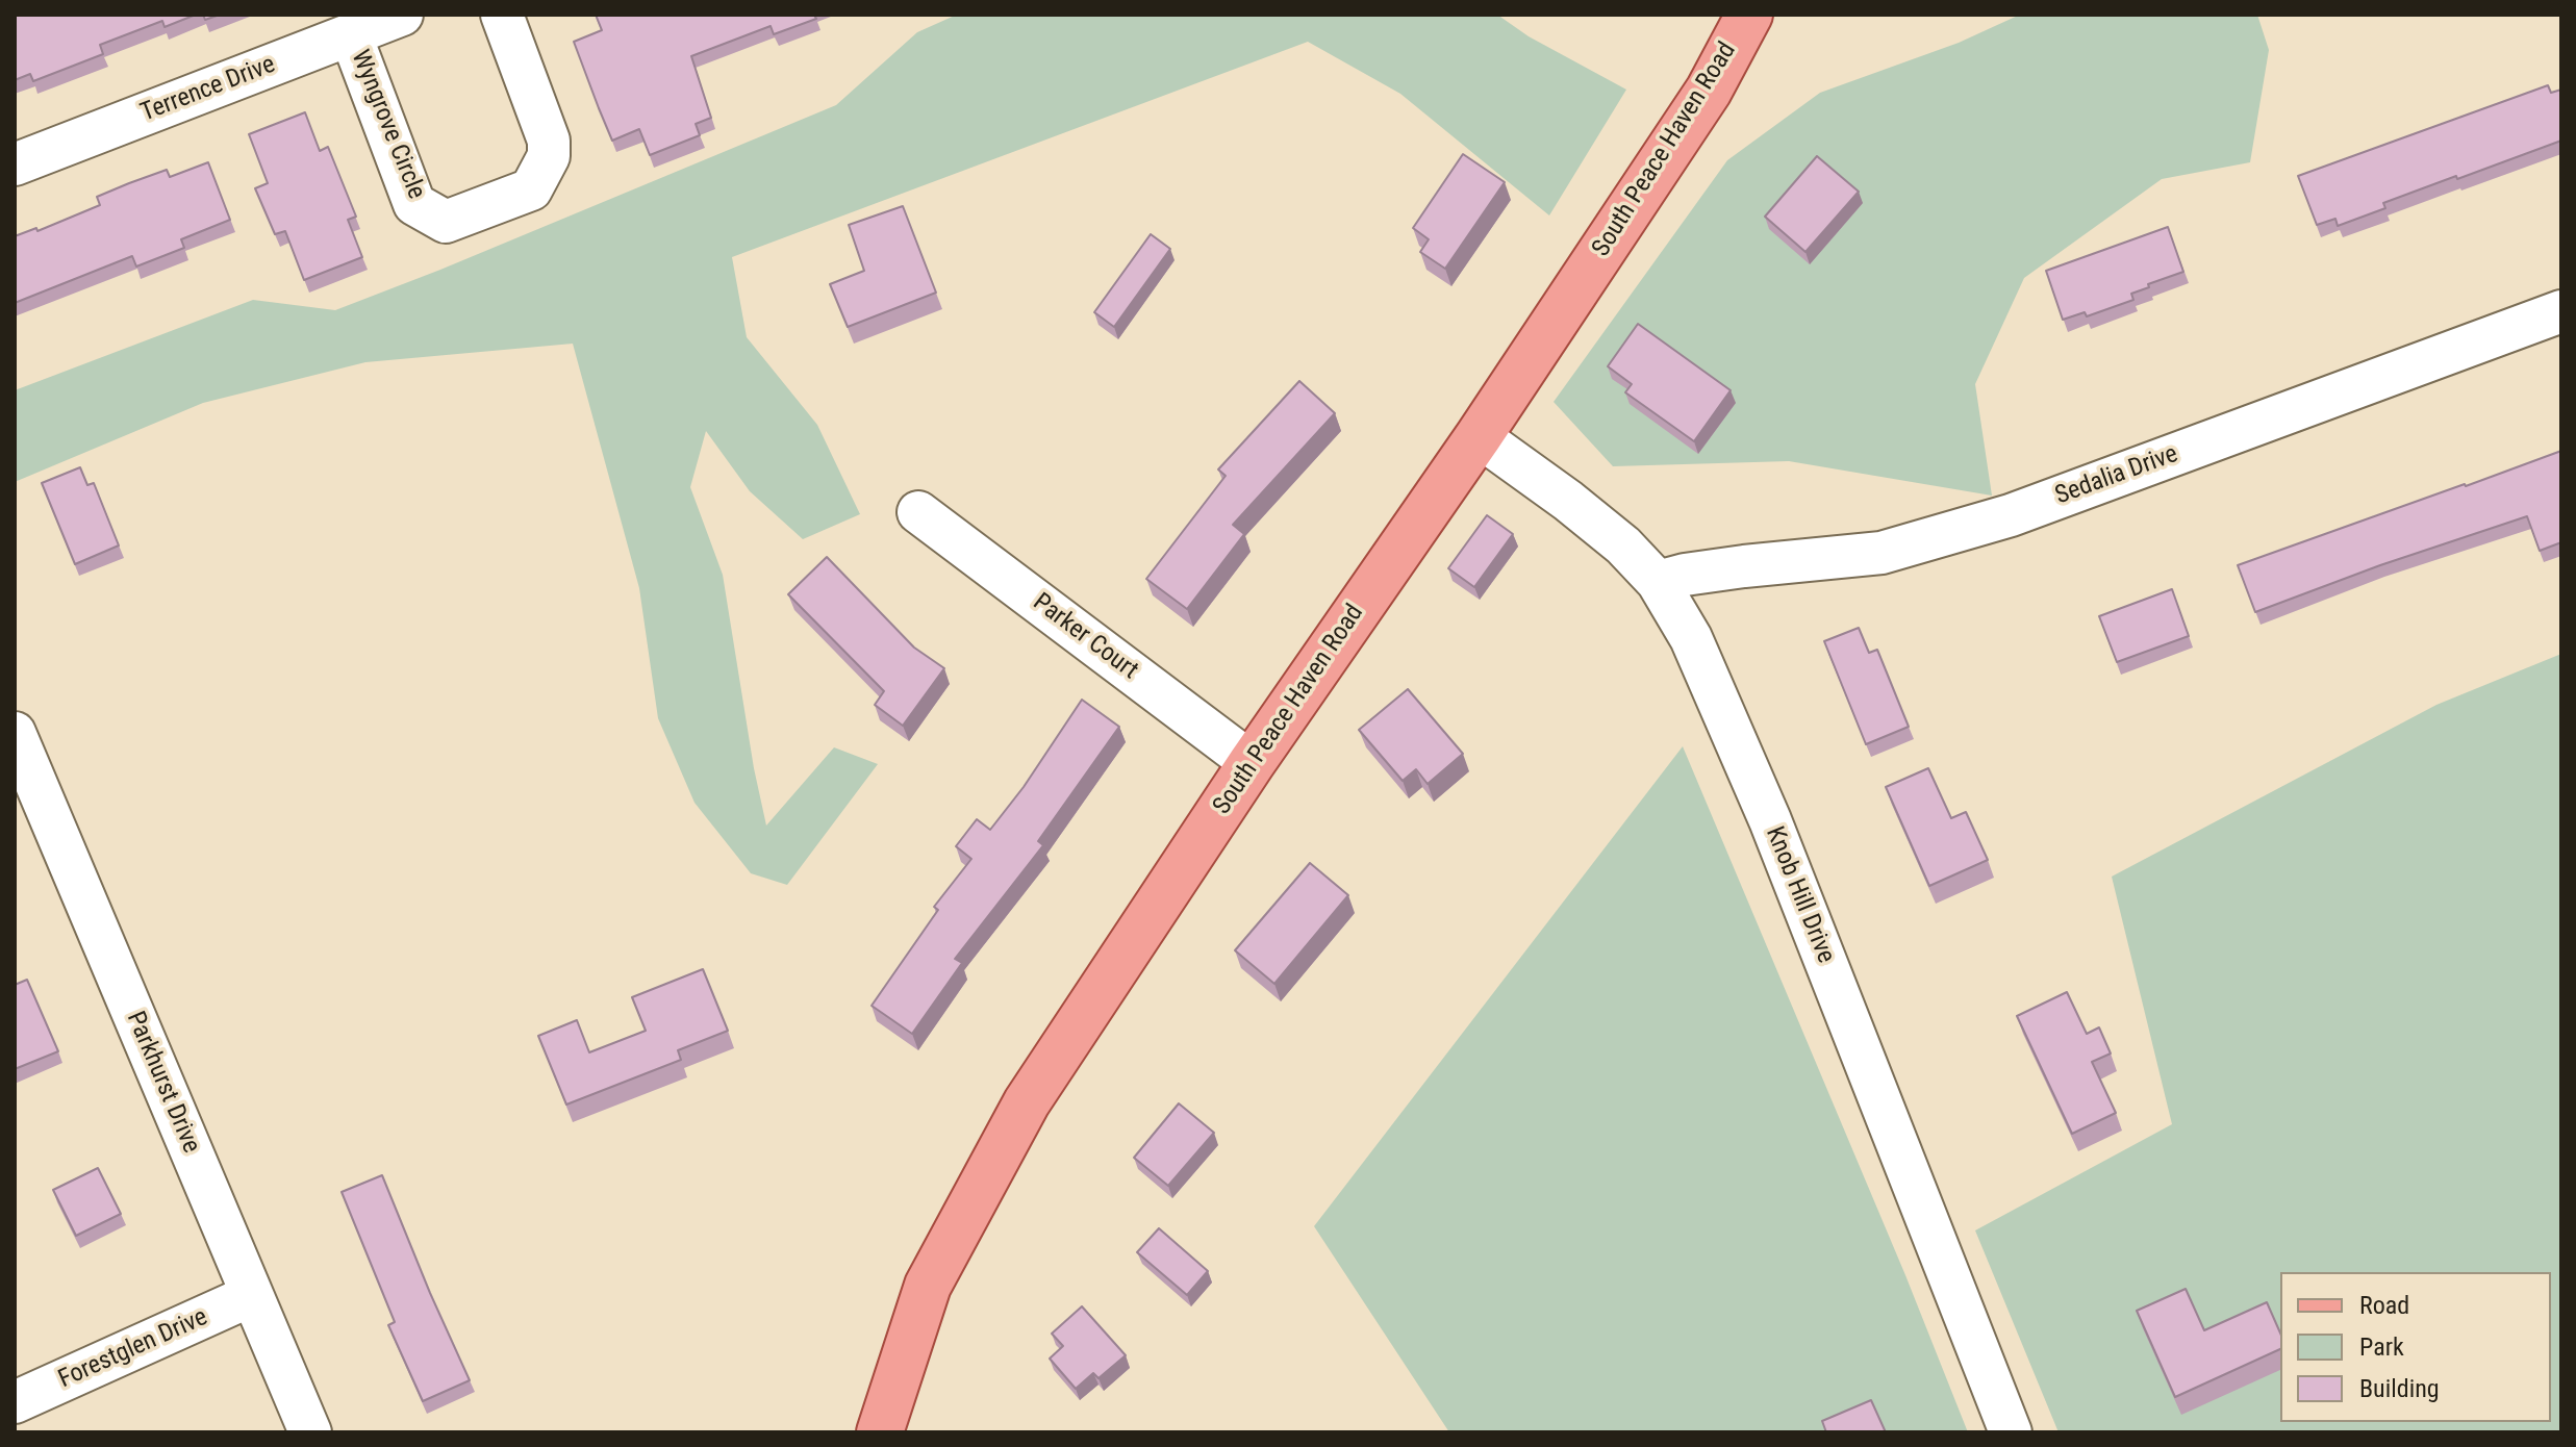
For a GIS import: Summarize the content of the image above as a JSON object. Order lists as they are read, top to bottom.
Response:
{
  "streets": {
    "main road": ["South Peace Haven Road"],
    "street": [
      "Terrence Drive",
      "Wyngrove Circle",
      "Sedalia Drive",
      "Parker Court",
      "Knob Hill Drive",
      "Parkhurst Drive",
      "Forestglen Drive"
    ]
  },
  "crossings": [
    ["Terrence Drive", "Wyngrove Circle"],
    ["South Peace Haven Road", "Parker Court"],
    ["South Peace Haven Road", "Knob Hill Drive"],
    ["Sedalia Drive", "Knob Hill Drive"],
    ["Parkhurst Drive", "Forestglen Drive"]
  ],
  "legend": ["Road", "Park", "Building"]
}
